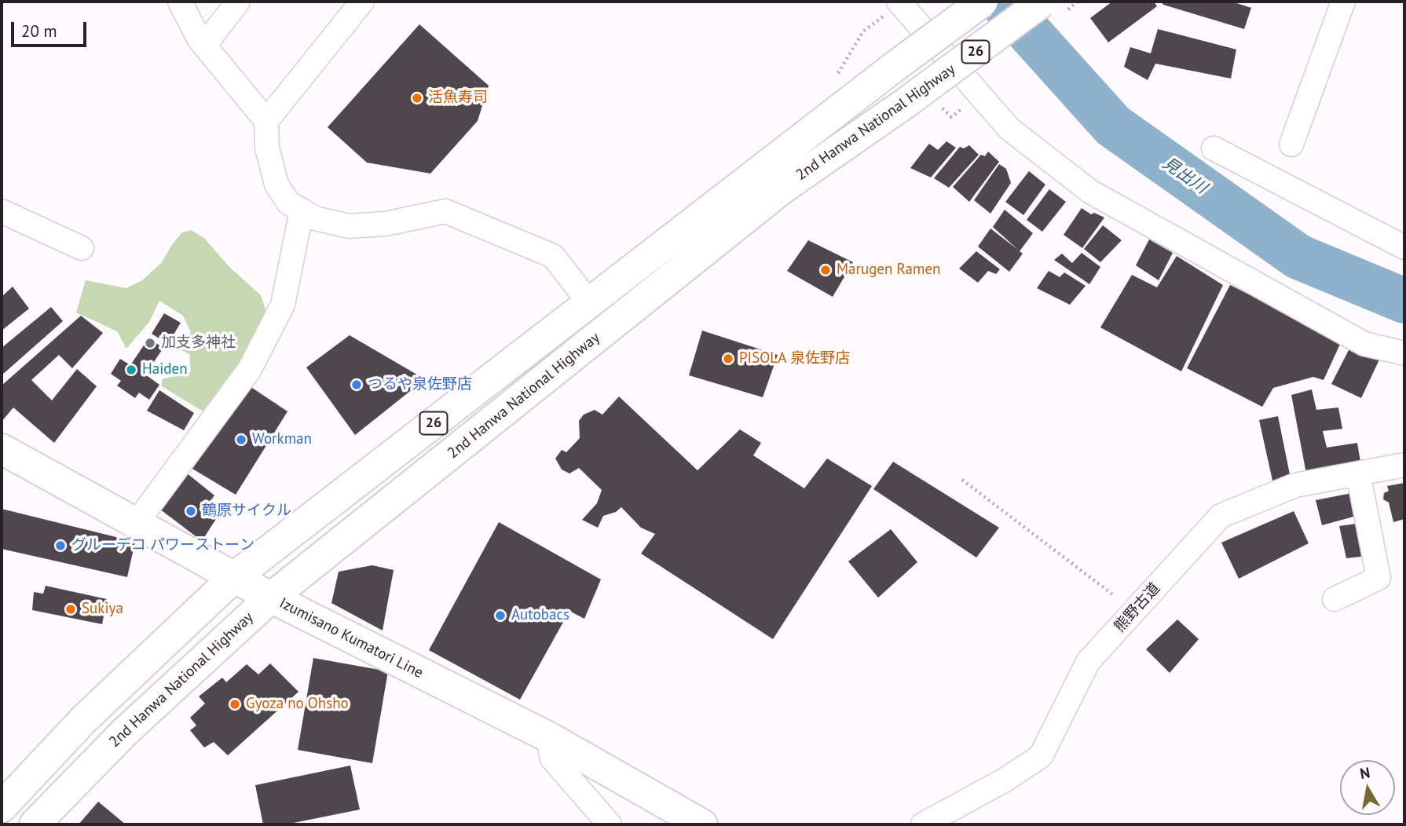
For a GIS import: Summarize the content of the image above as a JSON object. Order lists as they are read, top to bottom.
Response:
{
  "streets": {
    "main road": ["26", "2nd Hanwa National Highway", "Izumisano Kumatori Line"],
    "street": ["熊野古道"]
  },
  "crossings": [
    ["2nd Hanwa National Highway", "Izumisano Kumatori Line"]
  ],
  "water": ["見出川"],
  "places": [
    "活魚寿司",
    "Marugen Ramen",
    "加支多神社",
    "PISOLA 泉佐野店",
    "Haiden",
    "つるや泉佐野店",
    "Workman",
    "鶴原サイクル",
    "グルーデコ パワーストーン",
    "Sukiya",
    "Autobacs",
    "Gyoza no Ohsho"
  ],
  "scale_bar": "20 m",
  "north": "top"
}
